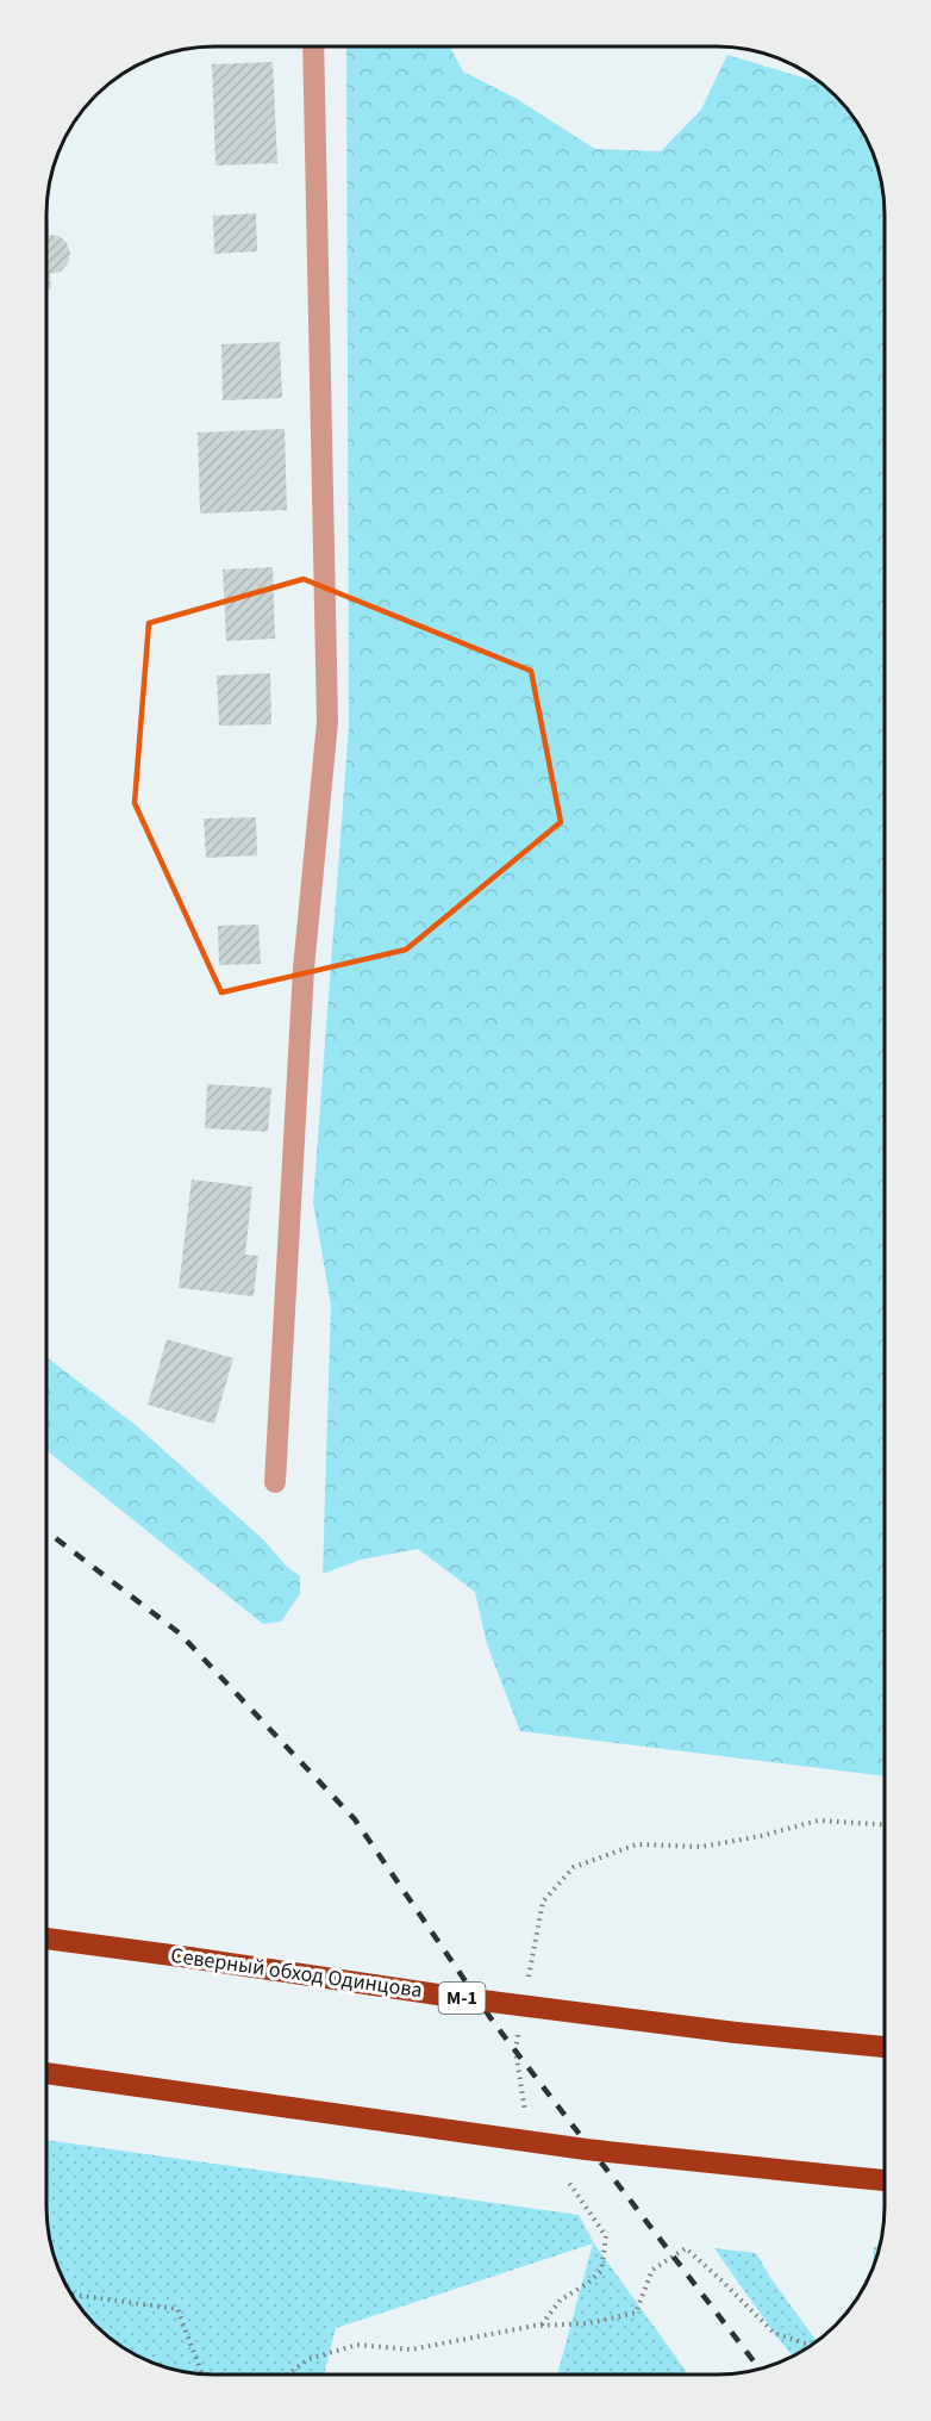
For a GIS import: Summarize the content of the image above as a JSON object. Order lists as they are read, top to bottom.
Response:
{
  "streets": {
    "highway": ["Северный обход Одинцова", "М-1"]
  }
}
